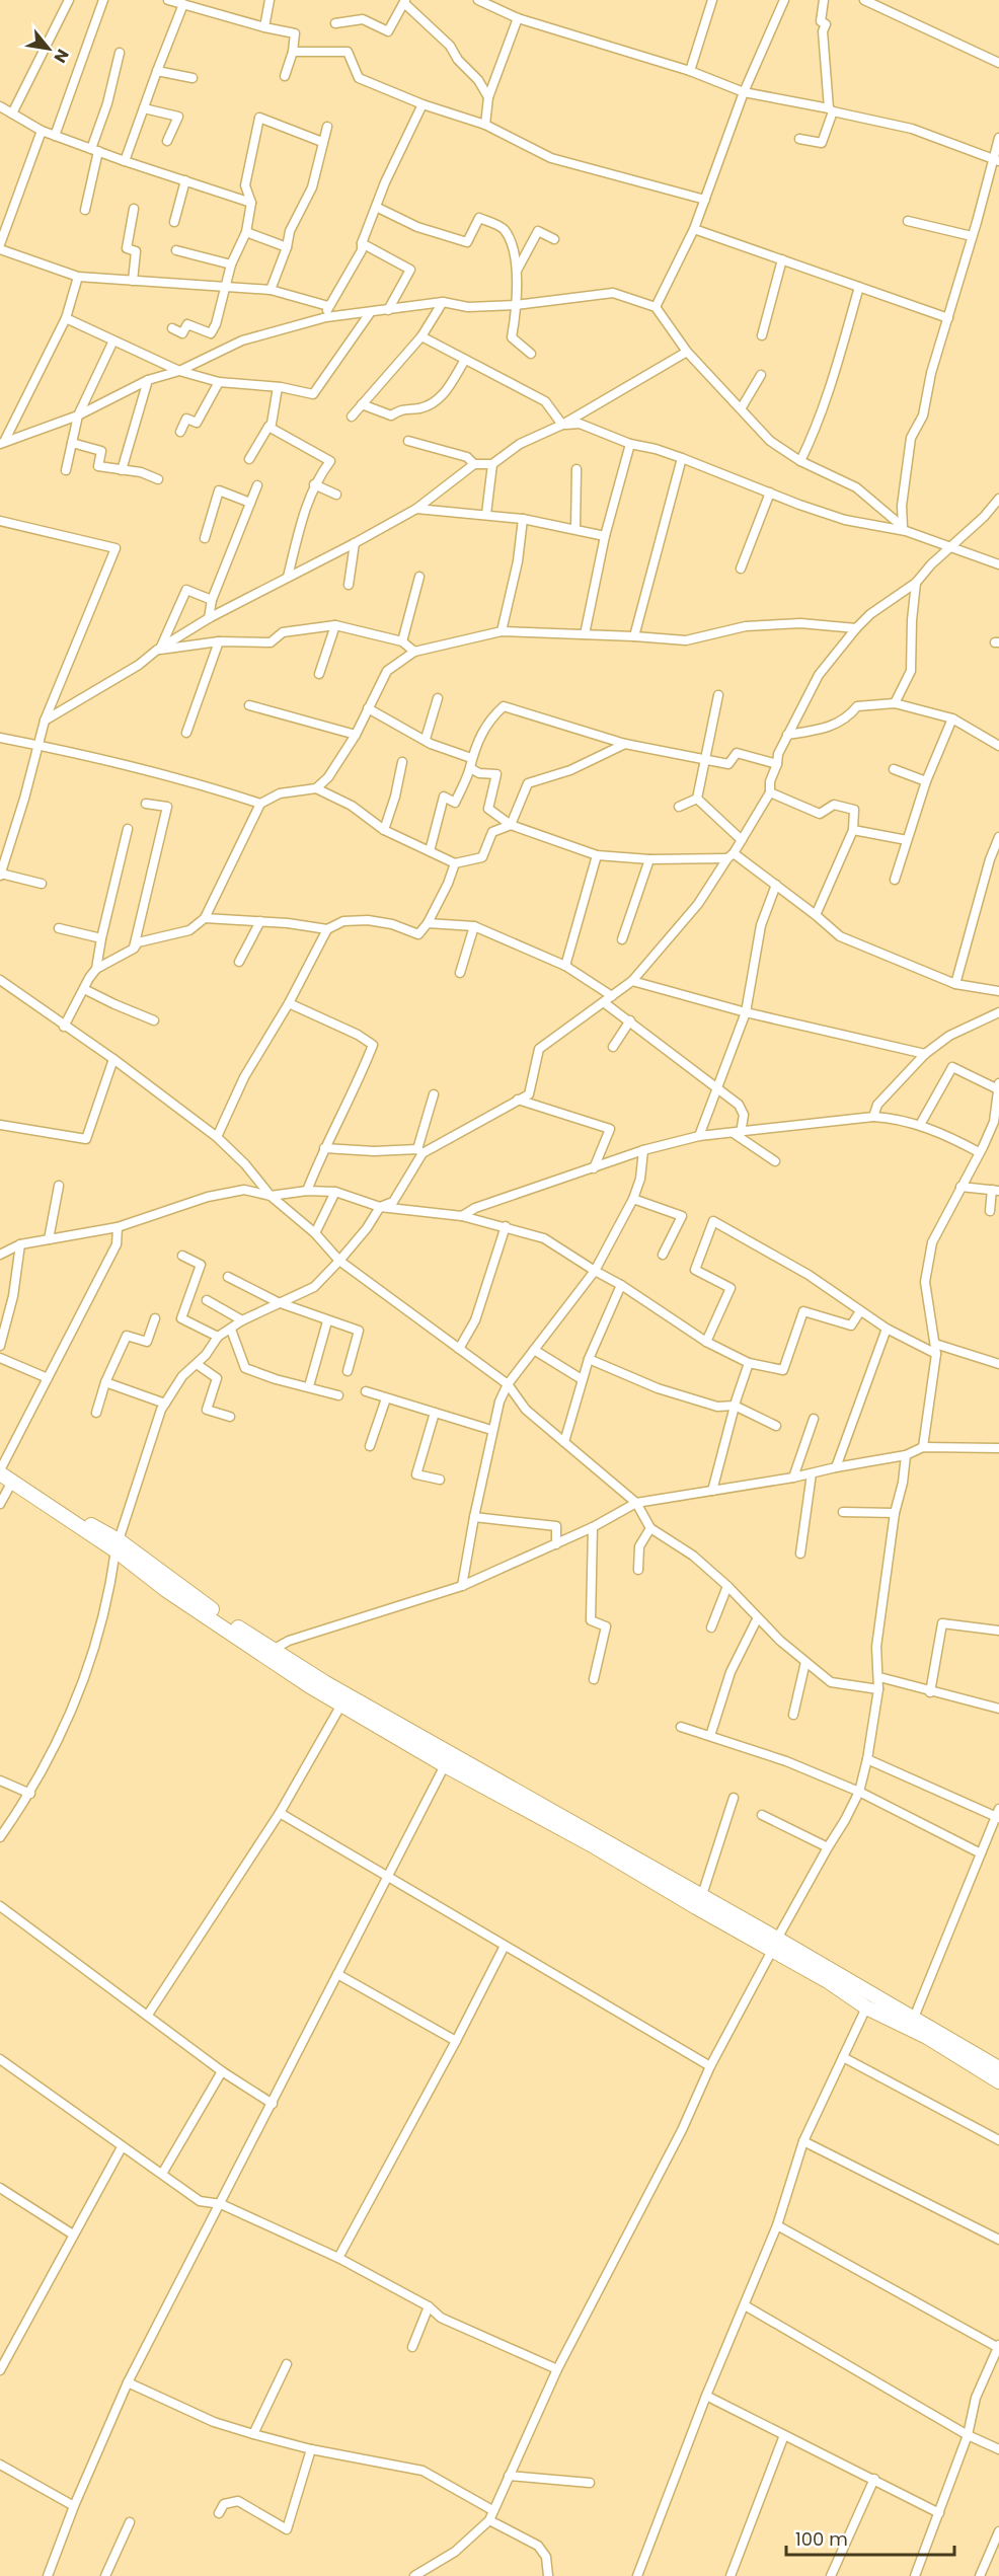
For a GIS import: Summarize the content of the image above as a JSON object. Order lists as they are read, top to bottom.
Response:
{
  "scale_bar": "100 m",
  "north": "bottom right"
}
